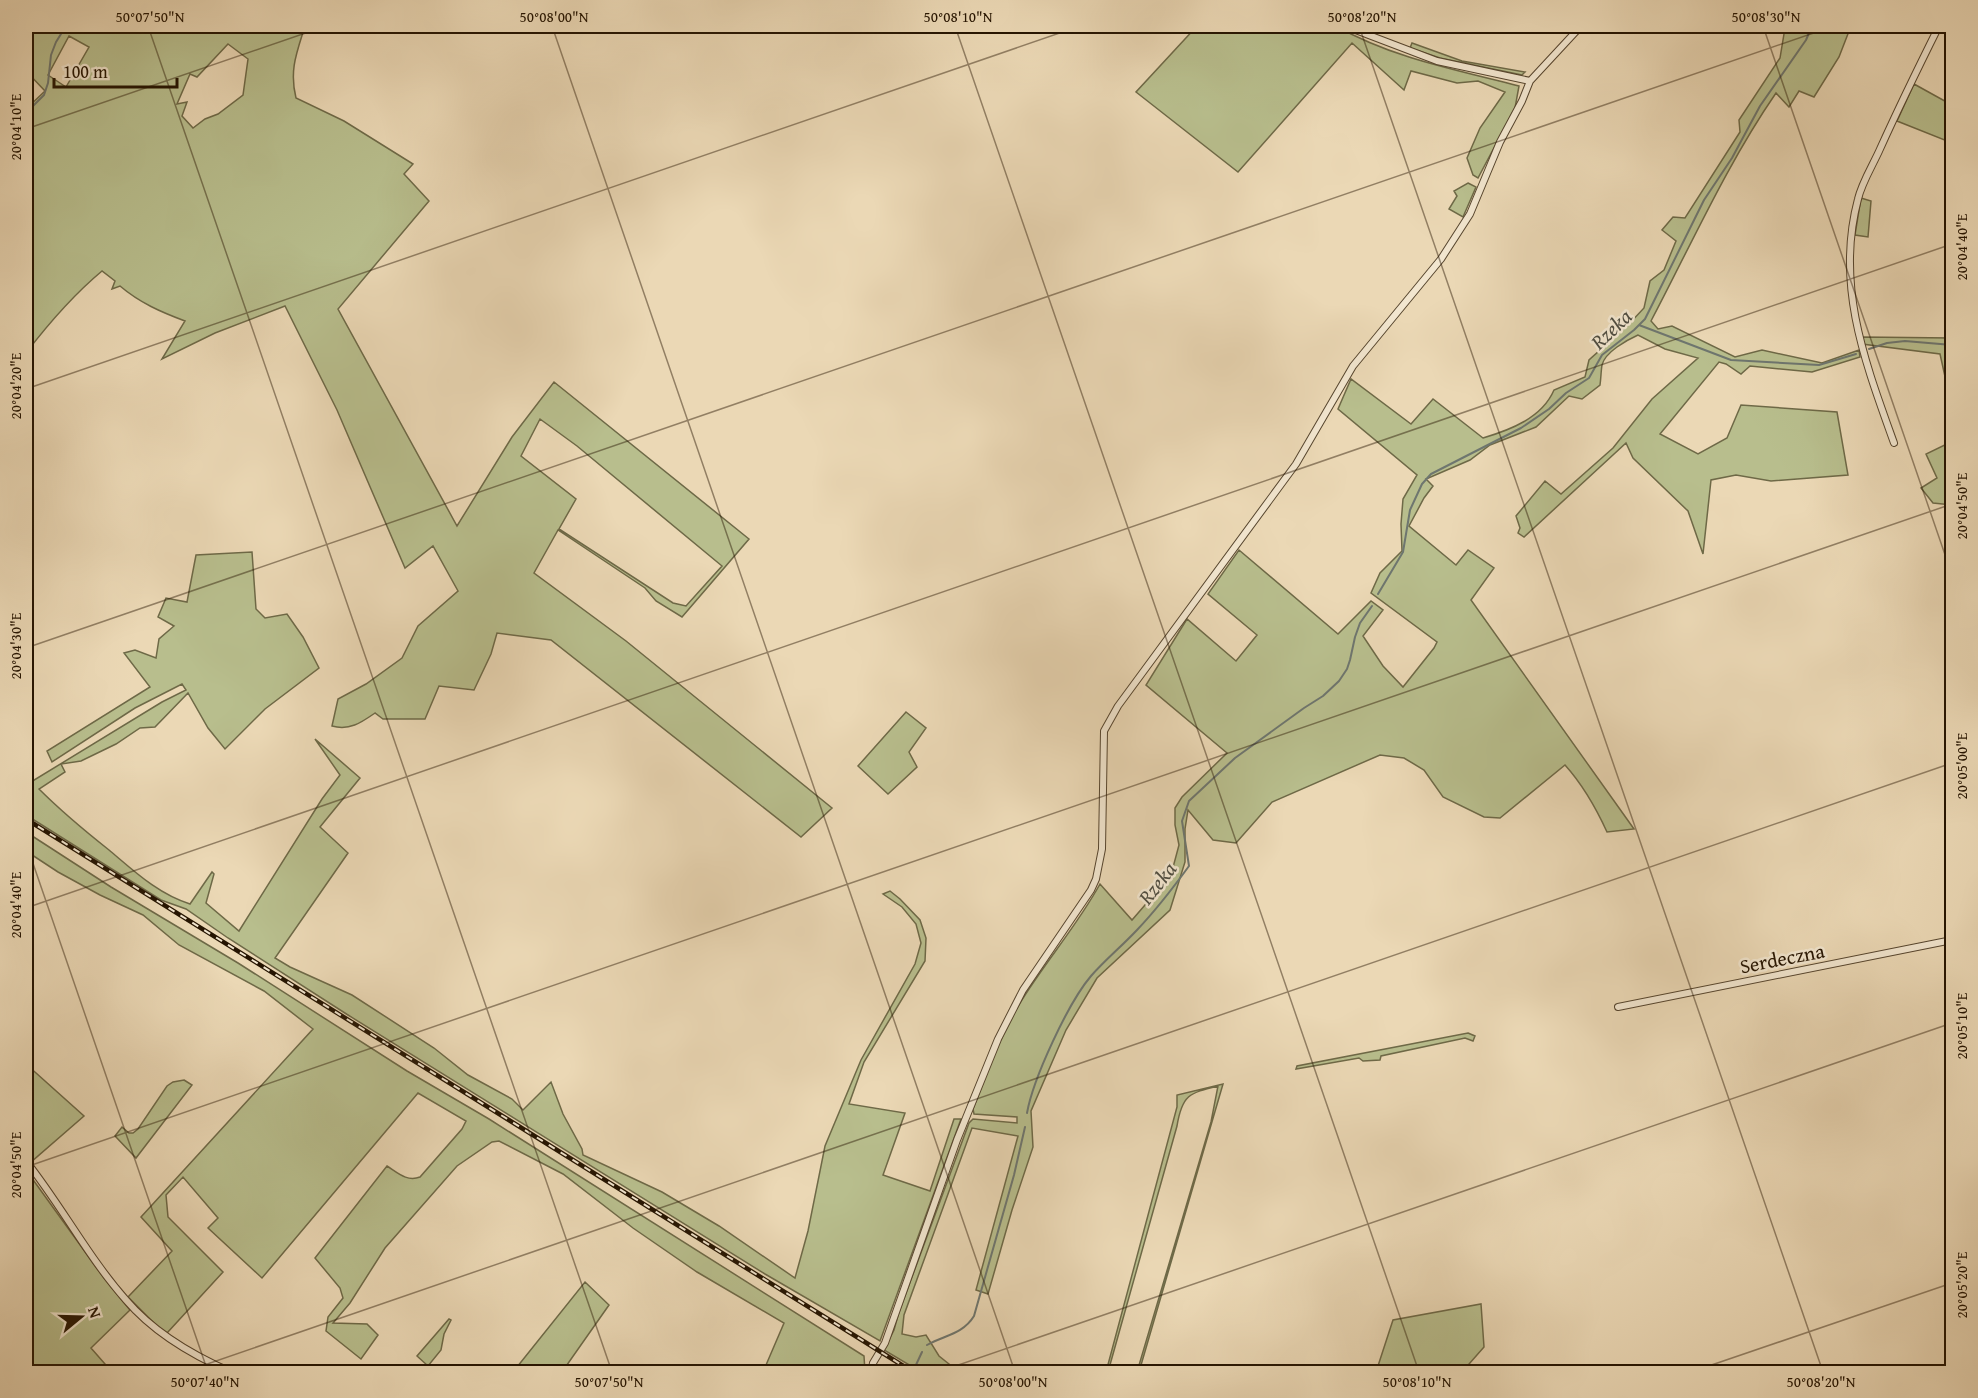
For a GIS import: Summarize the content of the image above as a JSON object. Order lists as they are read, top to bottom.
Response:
{
  "streets": {
    "street": ["Serdeczna"]
  },
  "water": ["Rzeka"],
  "scale_bar": "100 m",
  "north": "right",
  "coordinates": [
    "50°07'50\"N",
    "50°08'00\"N",
    "50°08'10\"N",
    "50°08'20\"N",
    "50°08'30\"N",
    "20°04'10\"E",
    "20°04'40\"E",
    "20°04'20\"E",
    "20°04'50\"E",
    "20°04'30\"E",
    "20°05'00\"E",
    "20°05'10\"E",
    "20°05'20\"E",
    "50°07'40\"N"
  ]
}
